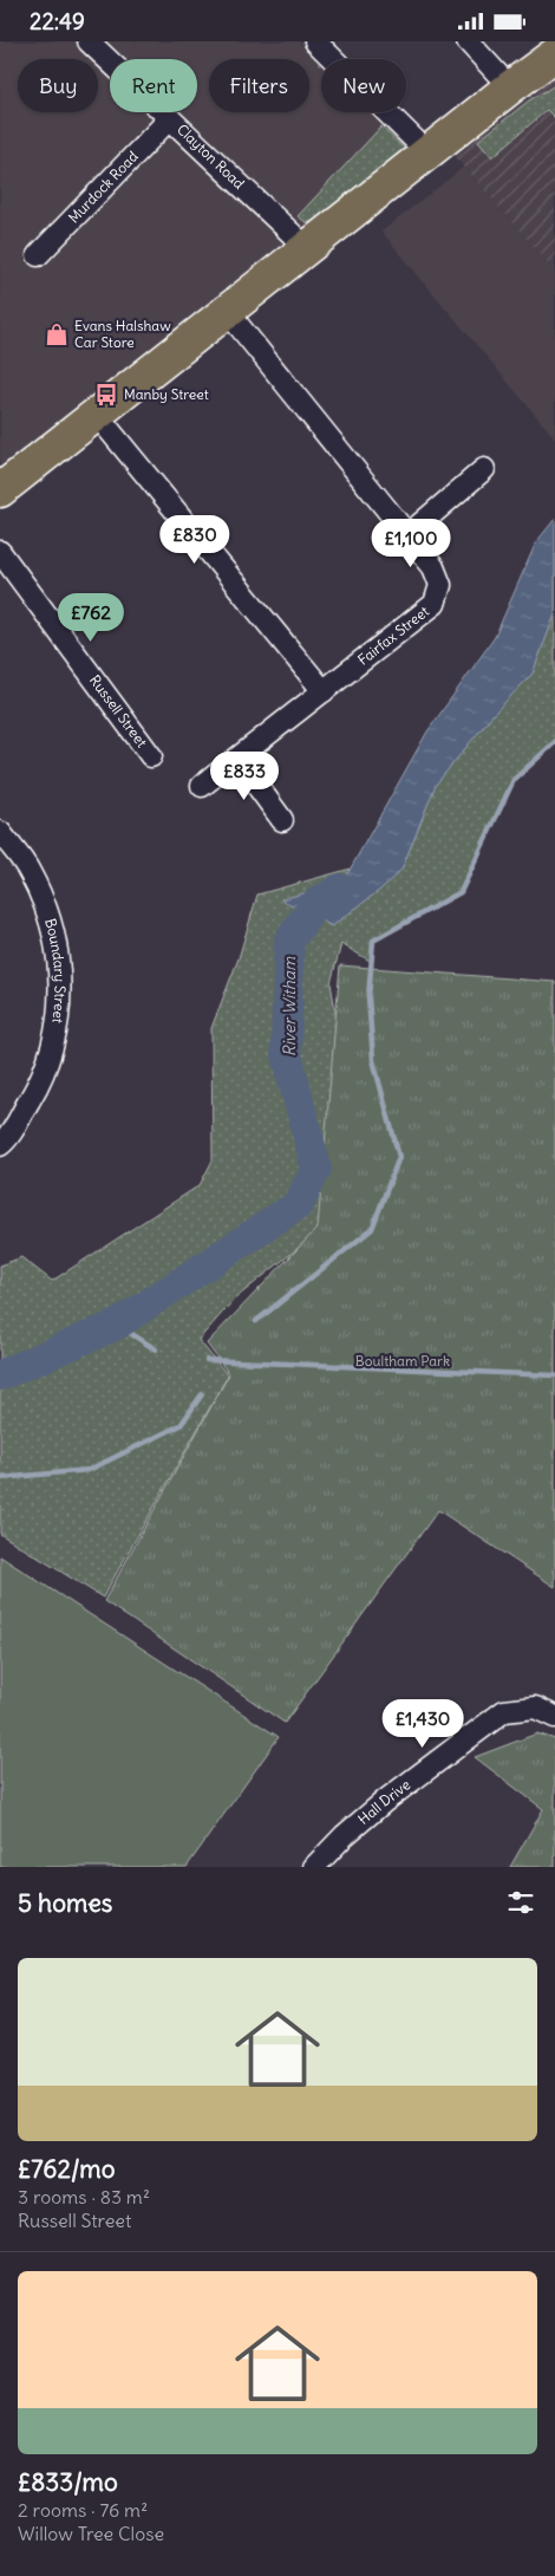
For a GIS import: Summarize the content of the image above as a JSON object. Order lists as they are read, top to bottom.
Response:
{
  "streets": {
    "street": [
      "Clayton Road",
      "Murdock Road",
      "Fairfax Street",
      "Russell Street",
      "Boundary Street",
      "Hall Drive"
    ]
  },
  "crossings": [
    ["Clayton Road", "Murdock Road"]
  ],
  "water": ["River Witham"],
  "parks": ["Boultham Park"],
  "places": {
    "shop": ["Evans Halshaw Car Store"],
    "bus stop": ["Manby Street"]
  },
  "page": {
    "status": "22:49",
    "chip": [
      "Buy",
      "Rent",
      "Filters",
      "New"
    ],
    "price": [
      "£830",
      "£1,100",
      "£762",
      "£833",
      "£1,430"
    ],
    "heading": "5 homes",
    "list": [
      {
        "name": "£762/mo",
        "note": "3 rooms · 83 m² · Russell Street"
      },
      {
        "name": "£833/mo",
        "note": "2 rooms · 76 m² · Willow Tree Close"
      }
    ]
  }
}
